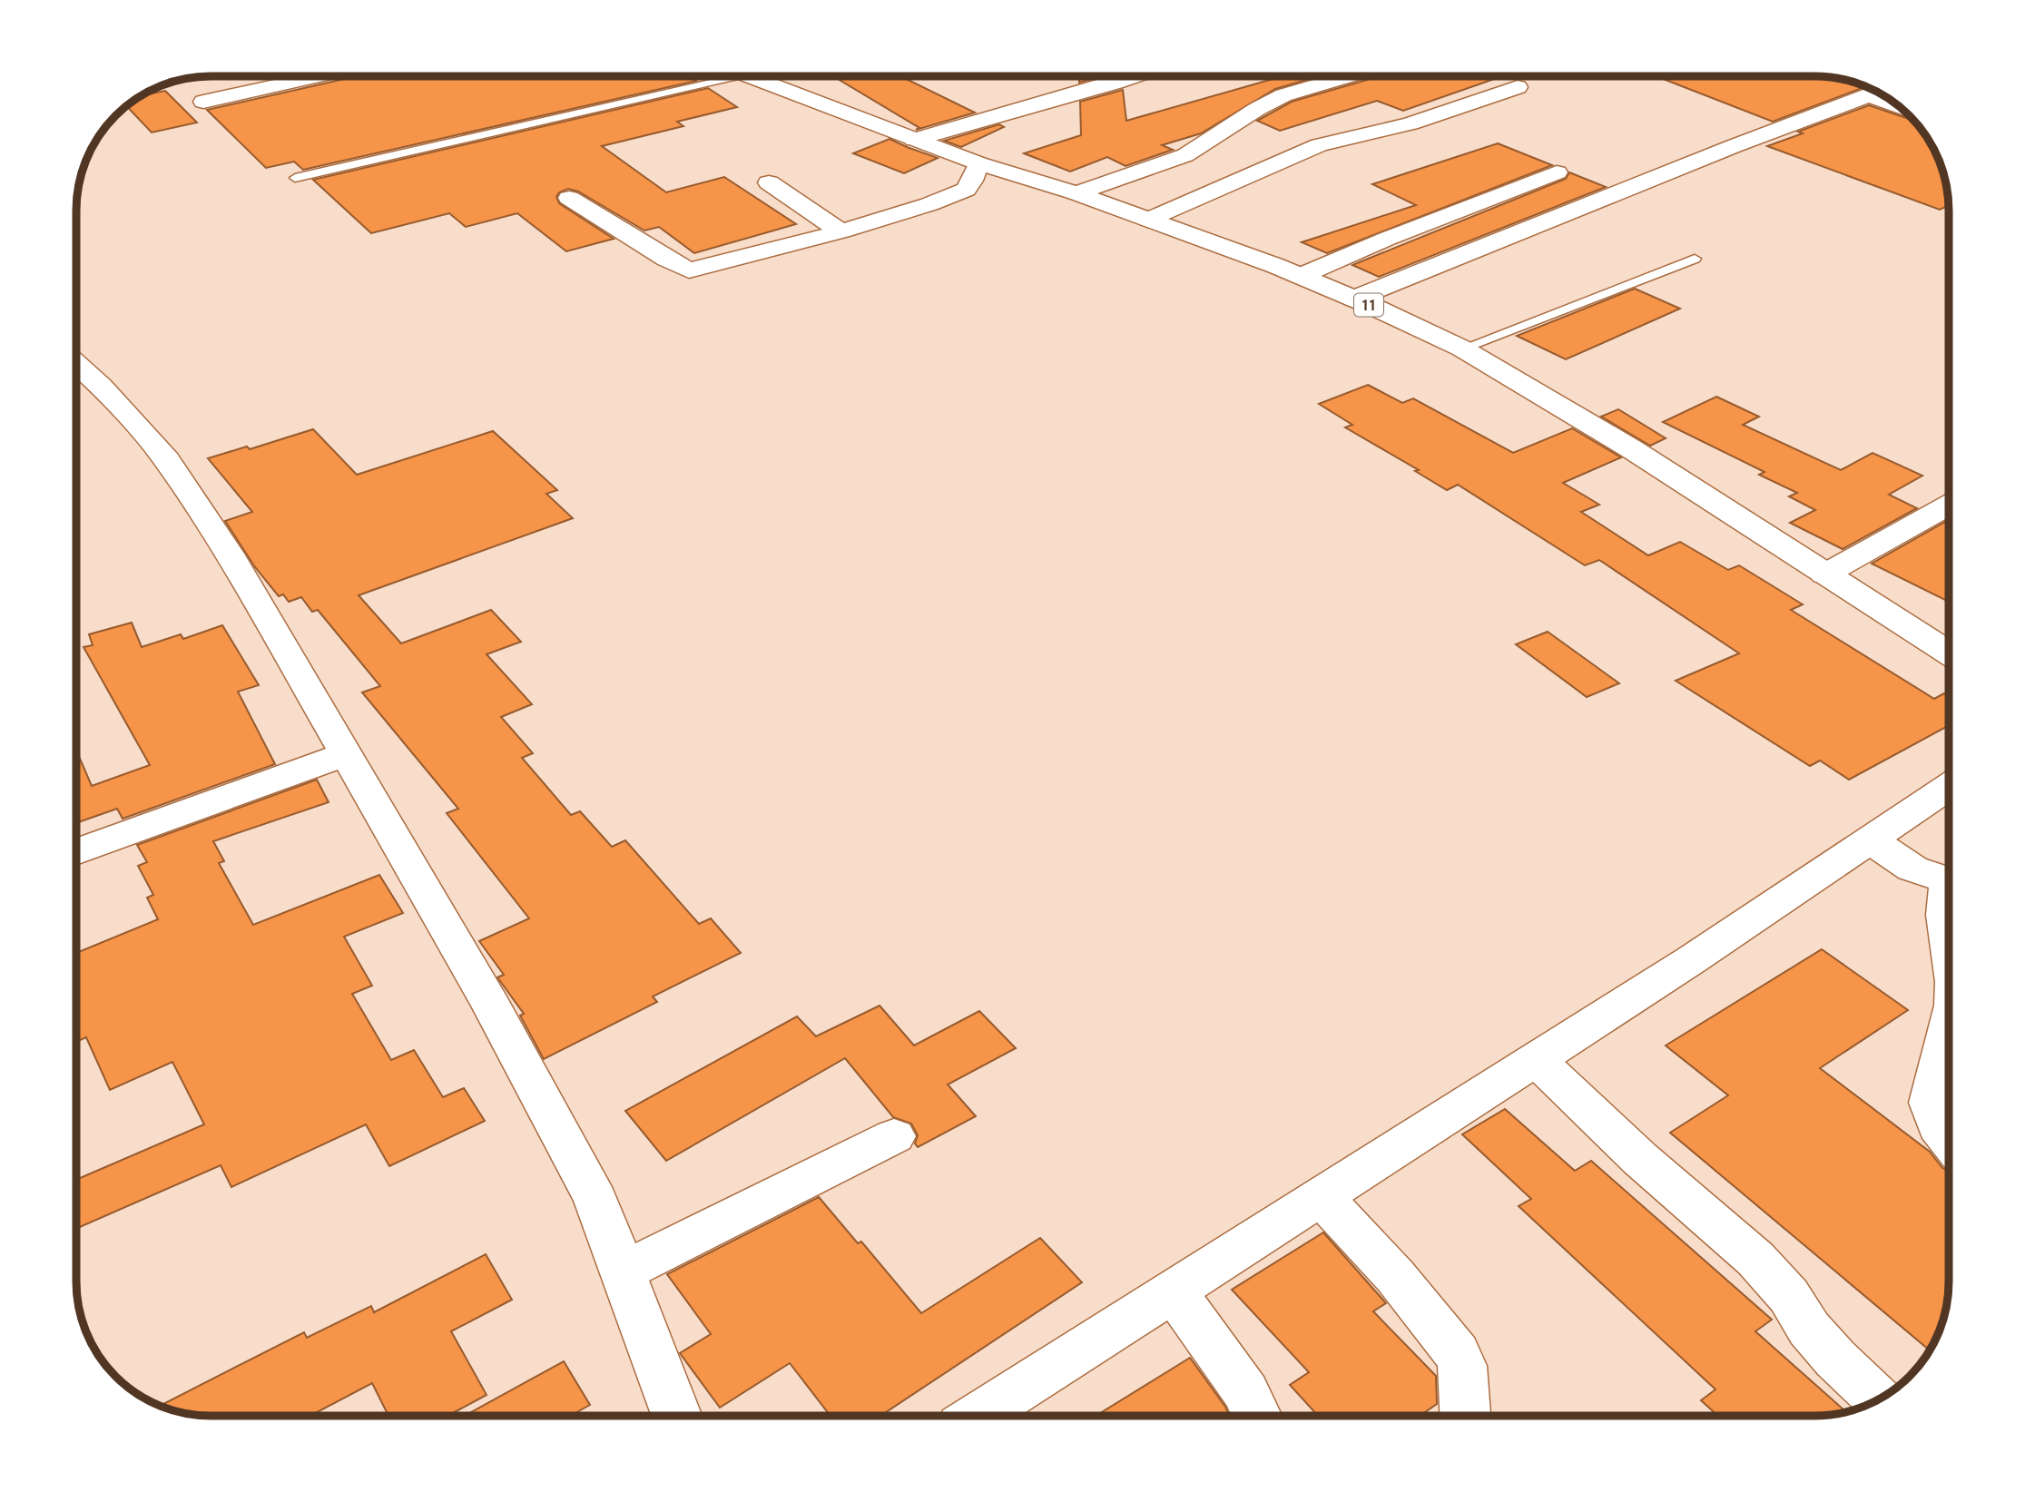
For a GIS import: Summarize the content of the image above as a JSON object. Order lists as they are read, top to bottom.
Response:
{
  "streets": {
    "main road": ["11"]
  }
}
